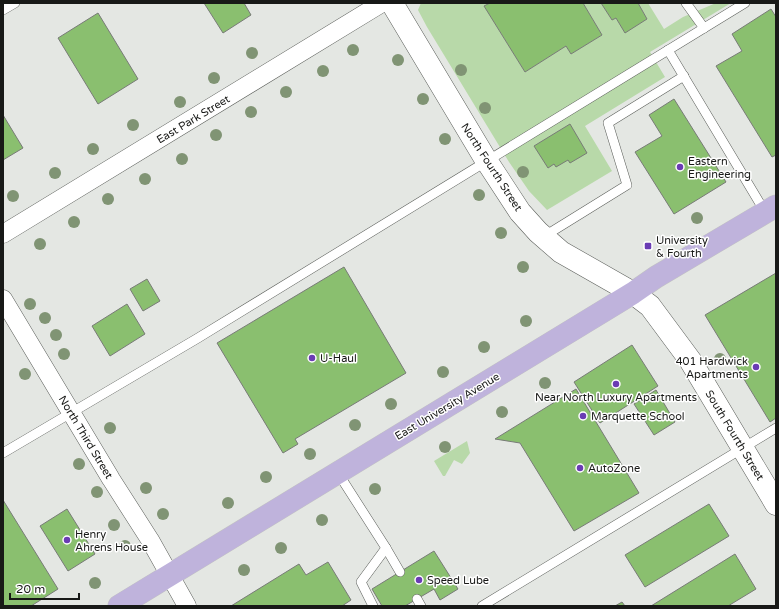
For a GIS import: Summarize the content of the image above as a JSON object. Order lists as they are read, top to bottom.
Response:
{
  "streets": {
    "main road": ["East University Avenue"],
    "street": [
      "East Park Street",
      "North Fourth Street",
      "South Fourth Street",
      "North Third Street"
    ]
  },
  "crossings": [
    ["North Fourth Street", "East University Avenue"],
    ["North Fourth Street", "South Fourth Street"],
    ["East University Avenue", "South Fourth Street"],
    ["East University Avenue", "North Third Street"]
  ],
  "places": {
    "other": [
      "Eastern Engineering",
      "U-Haul",
      "401 Hardwick Apartments",
      "Near North Luxury Apartments",
      "Marquette School",
      "AutoZone",
      "Henry Ahrens House",
      "Speed Lube"
    ],
    "transit": ["University & Fourth"]
  },
  "scale_bar": "20 m"
}
